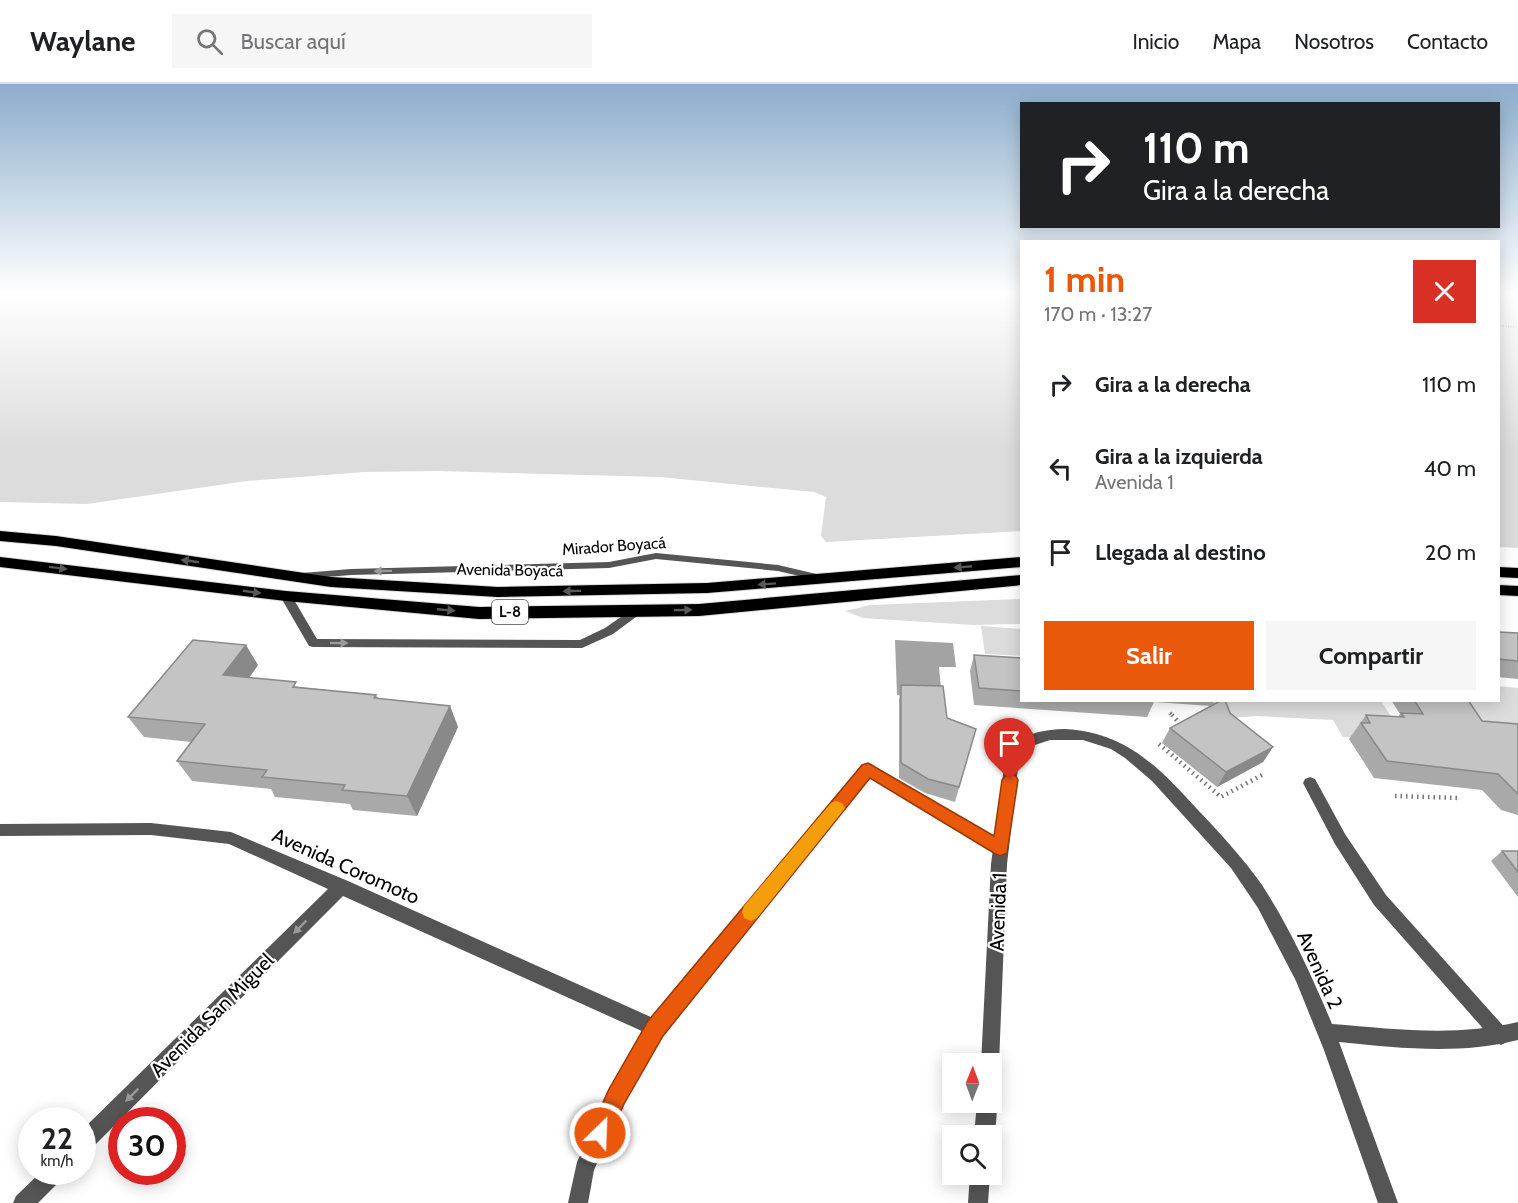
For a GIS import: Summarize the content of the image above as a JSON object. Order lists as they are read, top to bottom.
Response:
{
  "streets": {
    "highway": ["Avenida Boyacá", "L-8"],
    "street": [
      "Mirador Boyacá",
      "Avenida Coromoto",
      "Avenida 1",
      "Avenida 2",
      "Avenida San Miguel"
    ]
  },
  "crossings": [
    ["Mirador Boyacá", "Avenida Boyacá"],
    ["Avenida Coromoto", "Avenida San Miguel"],
    ["Avenida 1", "Avenida 2"]
  ],
  "one_way": ["Avenida San Miguel"],
  "north": "top",
  "page": {
    "header": "Waylane",
    "search": "Buscar aquí",
    "nav": [
      "Inicio",
      "Mapa",
      "Nosotros",
      "Contacto"
    ],
    "turn": ["110 m", "Gira a la derecha"],
    "heading": ["1 min", "170 m · 13:27"],
    "list": [
      {
        "name": "Gira a la derecha",
        "value": "110 m"
      },
      {
        "name": "Gira a la izquierda",
        "note": "Avenida 1",
        "value": "40 m"
      },
      {
        "name": "Llegada al destino",
        "value": "20 m"
      }
    ],
    "buttons": ["Salir", "Compartir"],
    "speed": "22 km/h",
    "limit": "30"
  }
}
